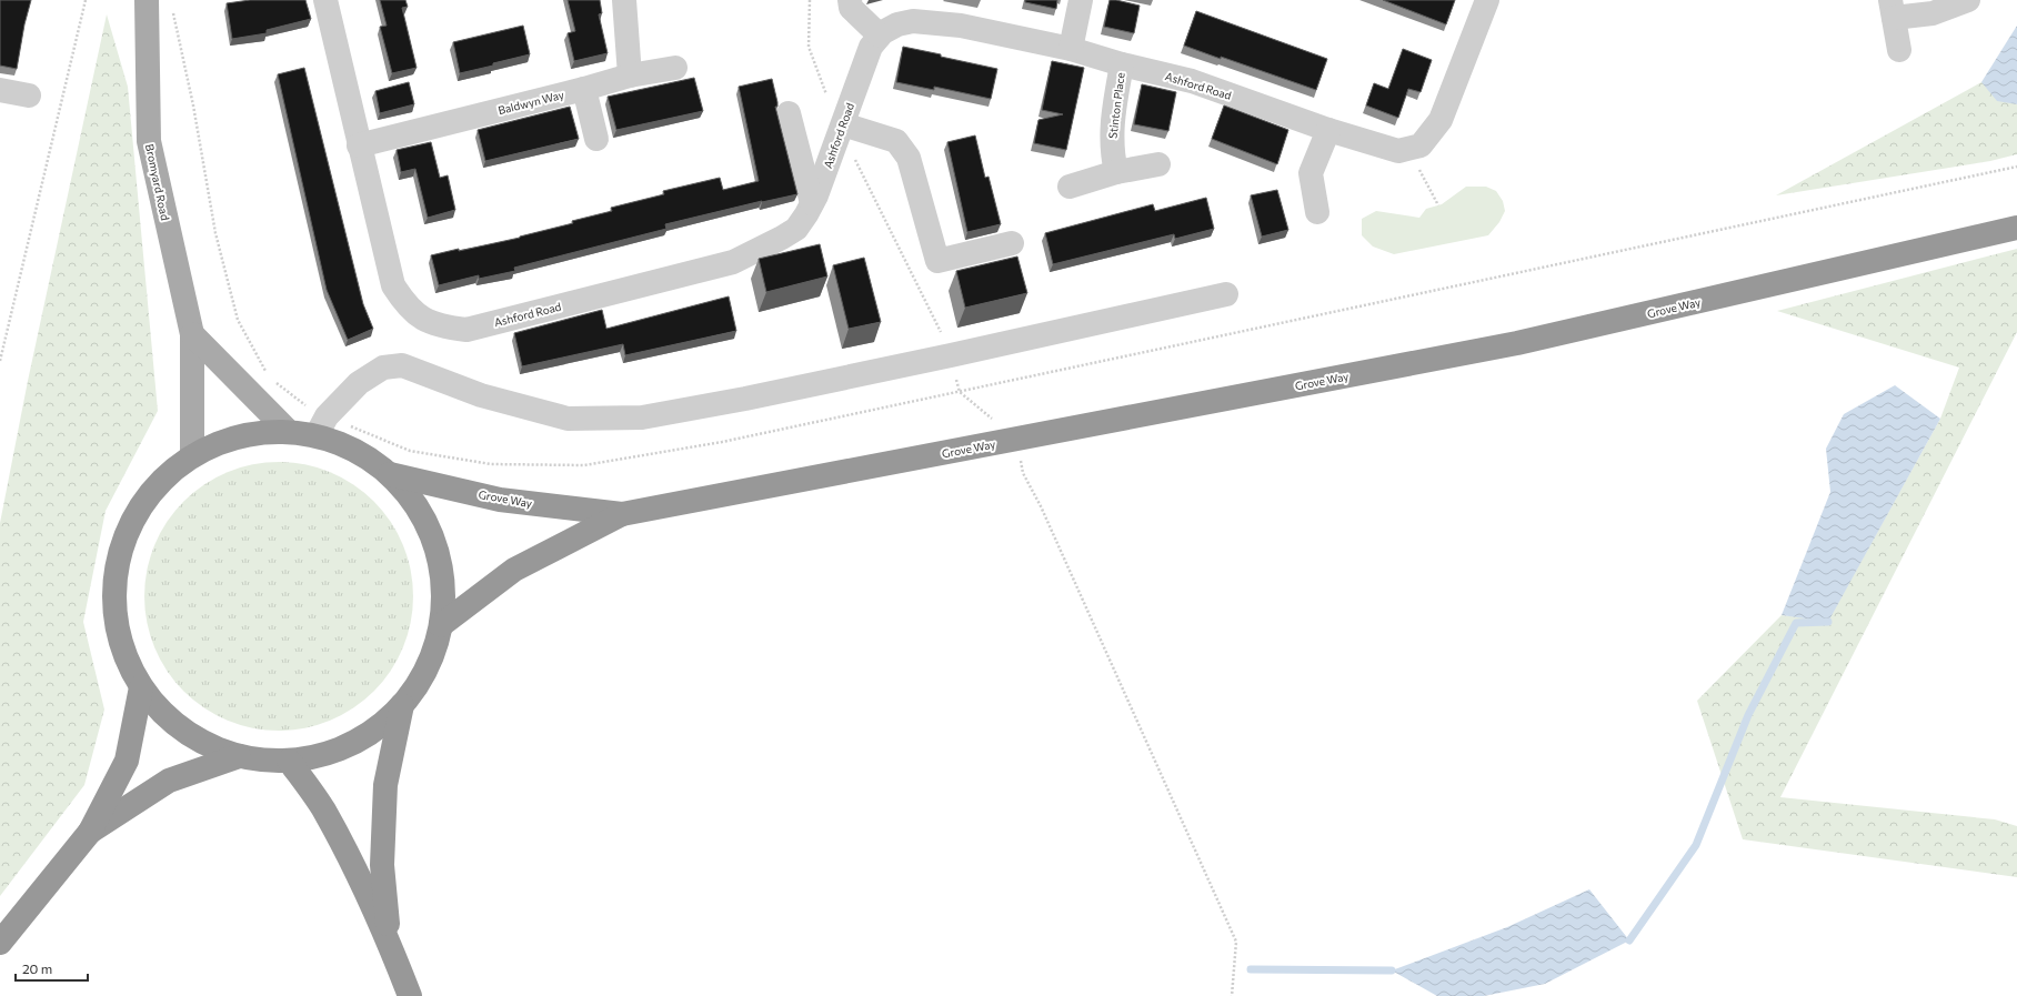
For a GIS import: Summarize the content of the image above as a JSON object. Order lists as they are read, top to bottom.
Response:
{
  "streets": {
    "highway": ["Grove Way"],
    "main road": ["Bromyard Road"],
    "street": ["Ashford Road", "Baldwyn Way", "Stinton Place"]
  },
  "crossings": [
    ["Ashford Road", "Baldwyn Way"],
    ["Ashford Road", "Stinton Place"]
  ],
  "scale_bar": "20 m"
}
